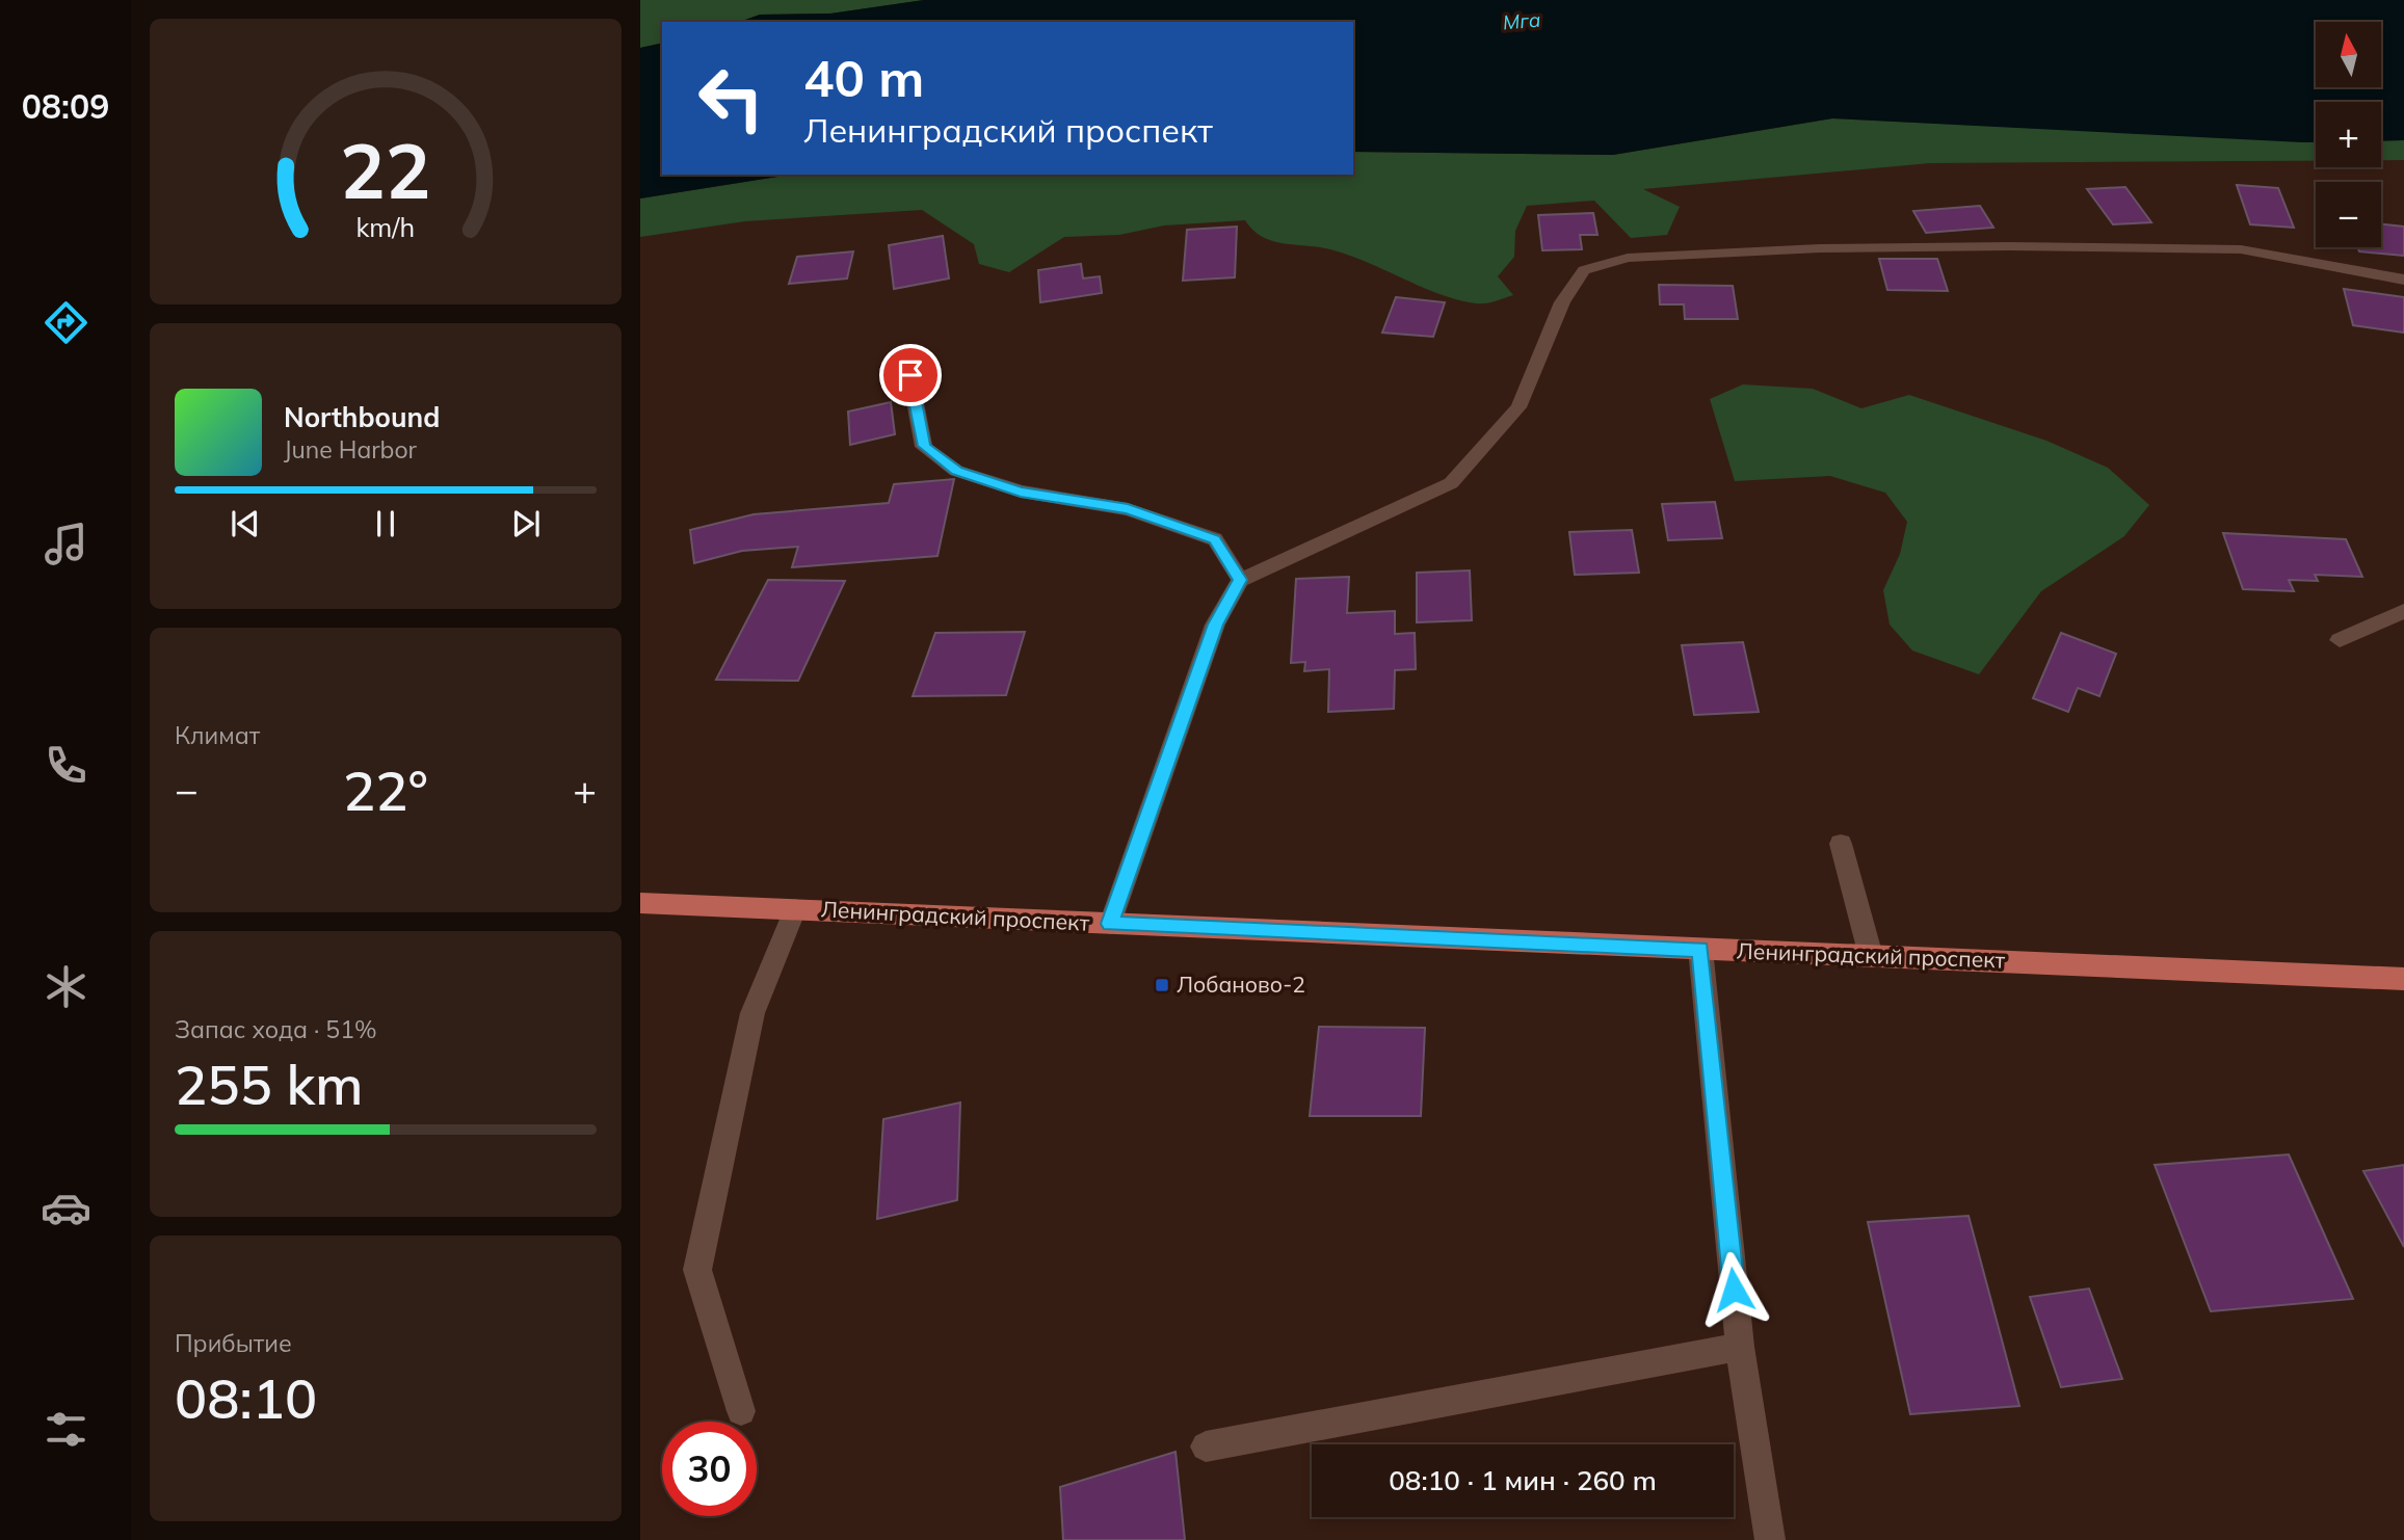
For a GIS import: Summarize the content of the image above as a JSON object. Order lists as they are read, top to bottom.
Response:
{
  "streets": {
    "main road": ["Ленинградский проспект"]
  },
  "water": ["Мга"],
  "places": {
    "transit": ["Лобаново-2"]
  },
  "north": "top",
  "page": {
    "tabs": "08:09",
    "map_buttons": ["+", "−"],
    "turn": ["40 m", "Ленинградский проспект"],
    "song": ["Northbound", "June Harbor"],
    "tile": [
      "Климат",
      ["Запас хода · 51%", "255 km"],
      ["Прибытие", "08:10"]
    ],
    "heat": ["−", "22°", "+"],
    "limit": "30",
    "trip": "08:10 · 1 мин · 260 m",
    "gauge": ["22", "km/h"]
  }
}
